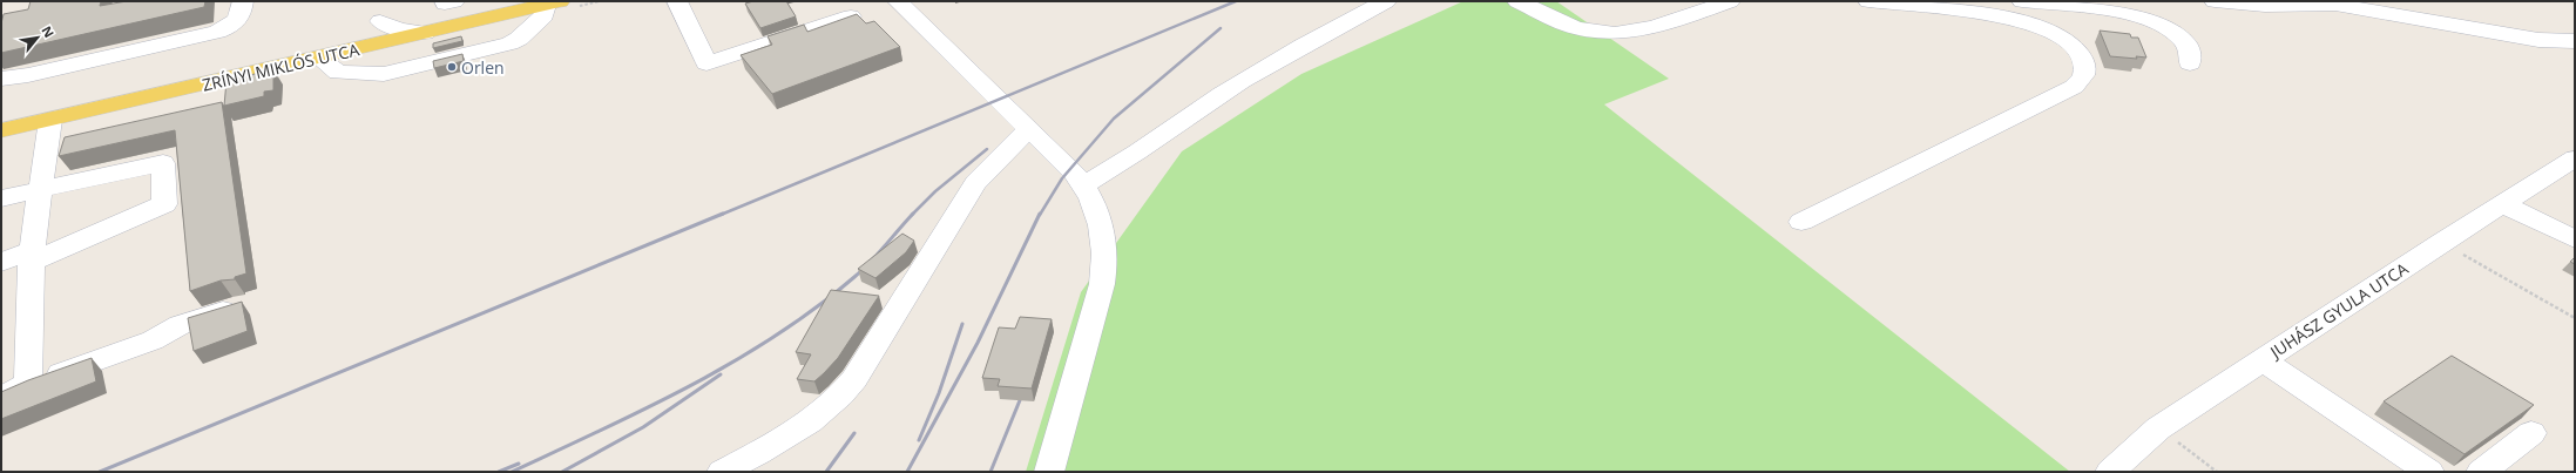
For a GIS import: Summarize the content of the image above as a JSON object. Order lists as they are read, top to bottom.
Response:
{
  "streets": {
    "main road": ["ZRÍNYI MIKLÓS UTCA"],
    "street": ["JUHÁSZ GYULA UTCA"]
  },
  "places": ["Orlen"],
  "north": "top right"
}
